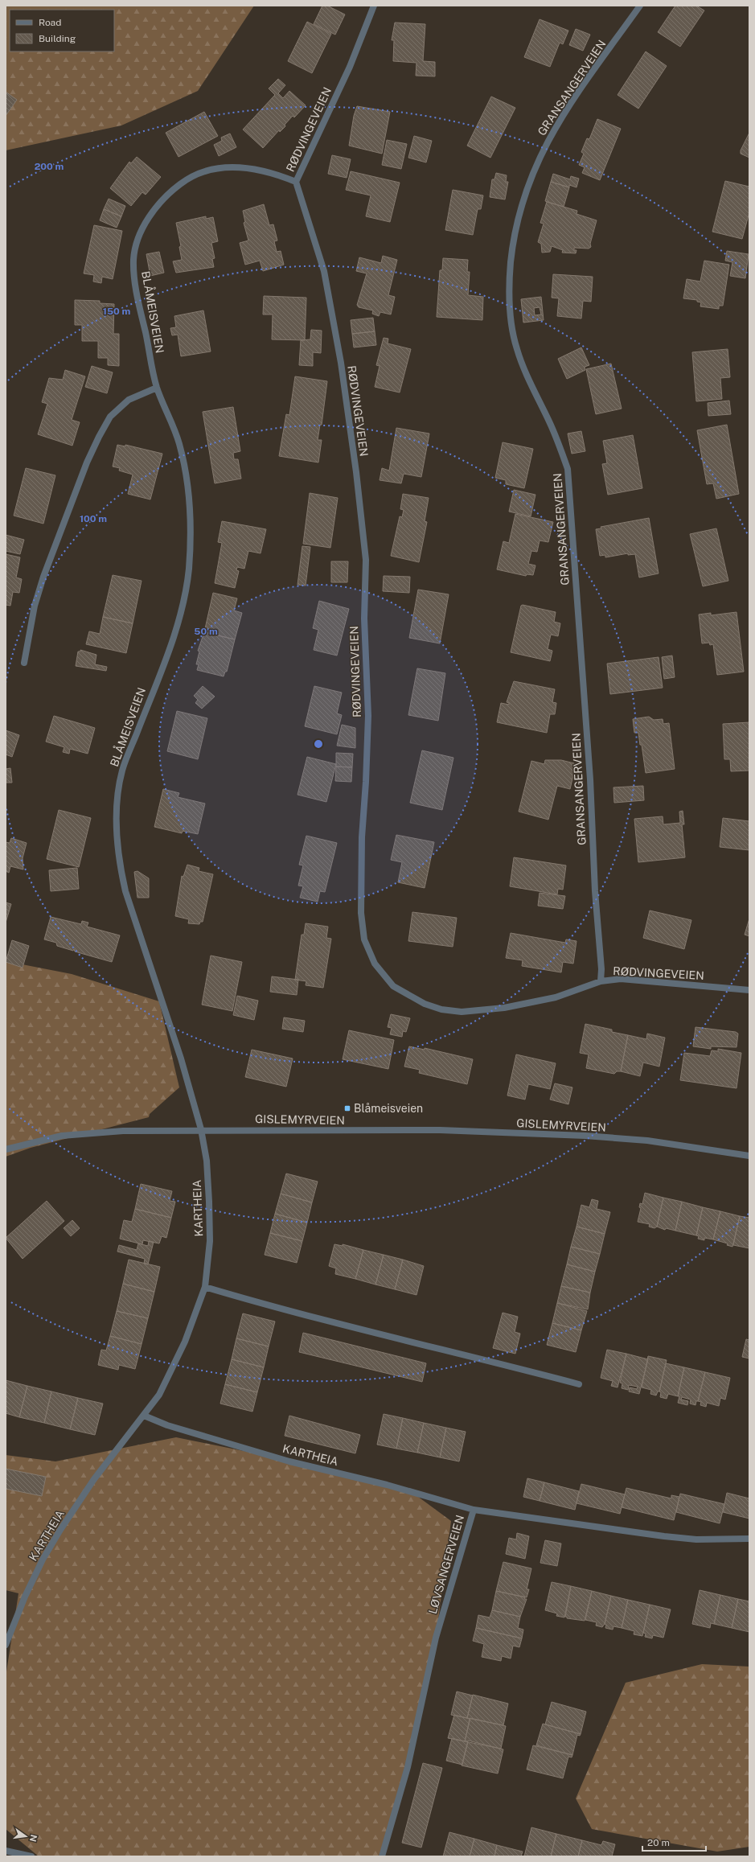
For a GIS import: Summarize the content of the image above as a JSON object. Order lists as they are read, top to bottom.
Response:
{
  "streets": {
    "street": [
      "GRANSANGERVEIEN",
      "RØDVINGEVEIEN",
      "BLÅMEISVEIEN",
      "GISLEMYRVEIEN",
      "KARTHEIA",
      "LØVSANGERVEIEN"
    ]
  },
  "crossings": [
    ["GRANSANGERVEIEN", "RØDVINGEVEIEN"],
    ["RØDVINGEVEIEN", "BLÅMEISVEIEN"],
    ["BLÅMEISVEIEN", "GISLEMYRVEIEN"],
    ["BLÅMEISVEIEN", "KARTHEIA"],
    ["GISLEMYRVEIEN", "KARTHEIA"],
    ["KARTHEIA", "LØVSANGERVEIEN"]
  ],
  "places": {
    "transit": ["Blåmeisveien"]
  },
  "legend": ["Road", "Building"],
  "scale_bar": "20 m",
  "north": "right",
  "rings": [
    "200 m",
    "150 m",
    "100 m",
    "50 m"
  ]
}
